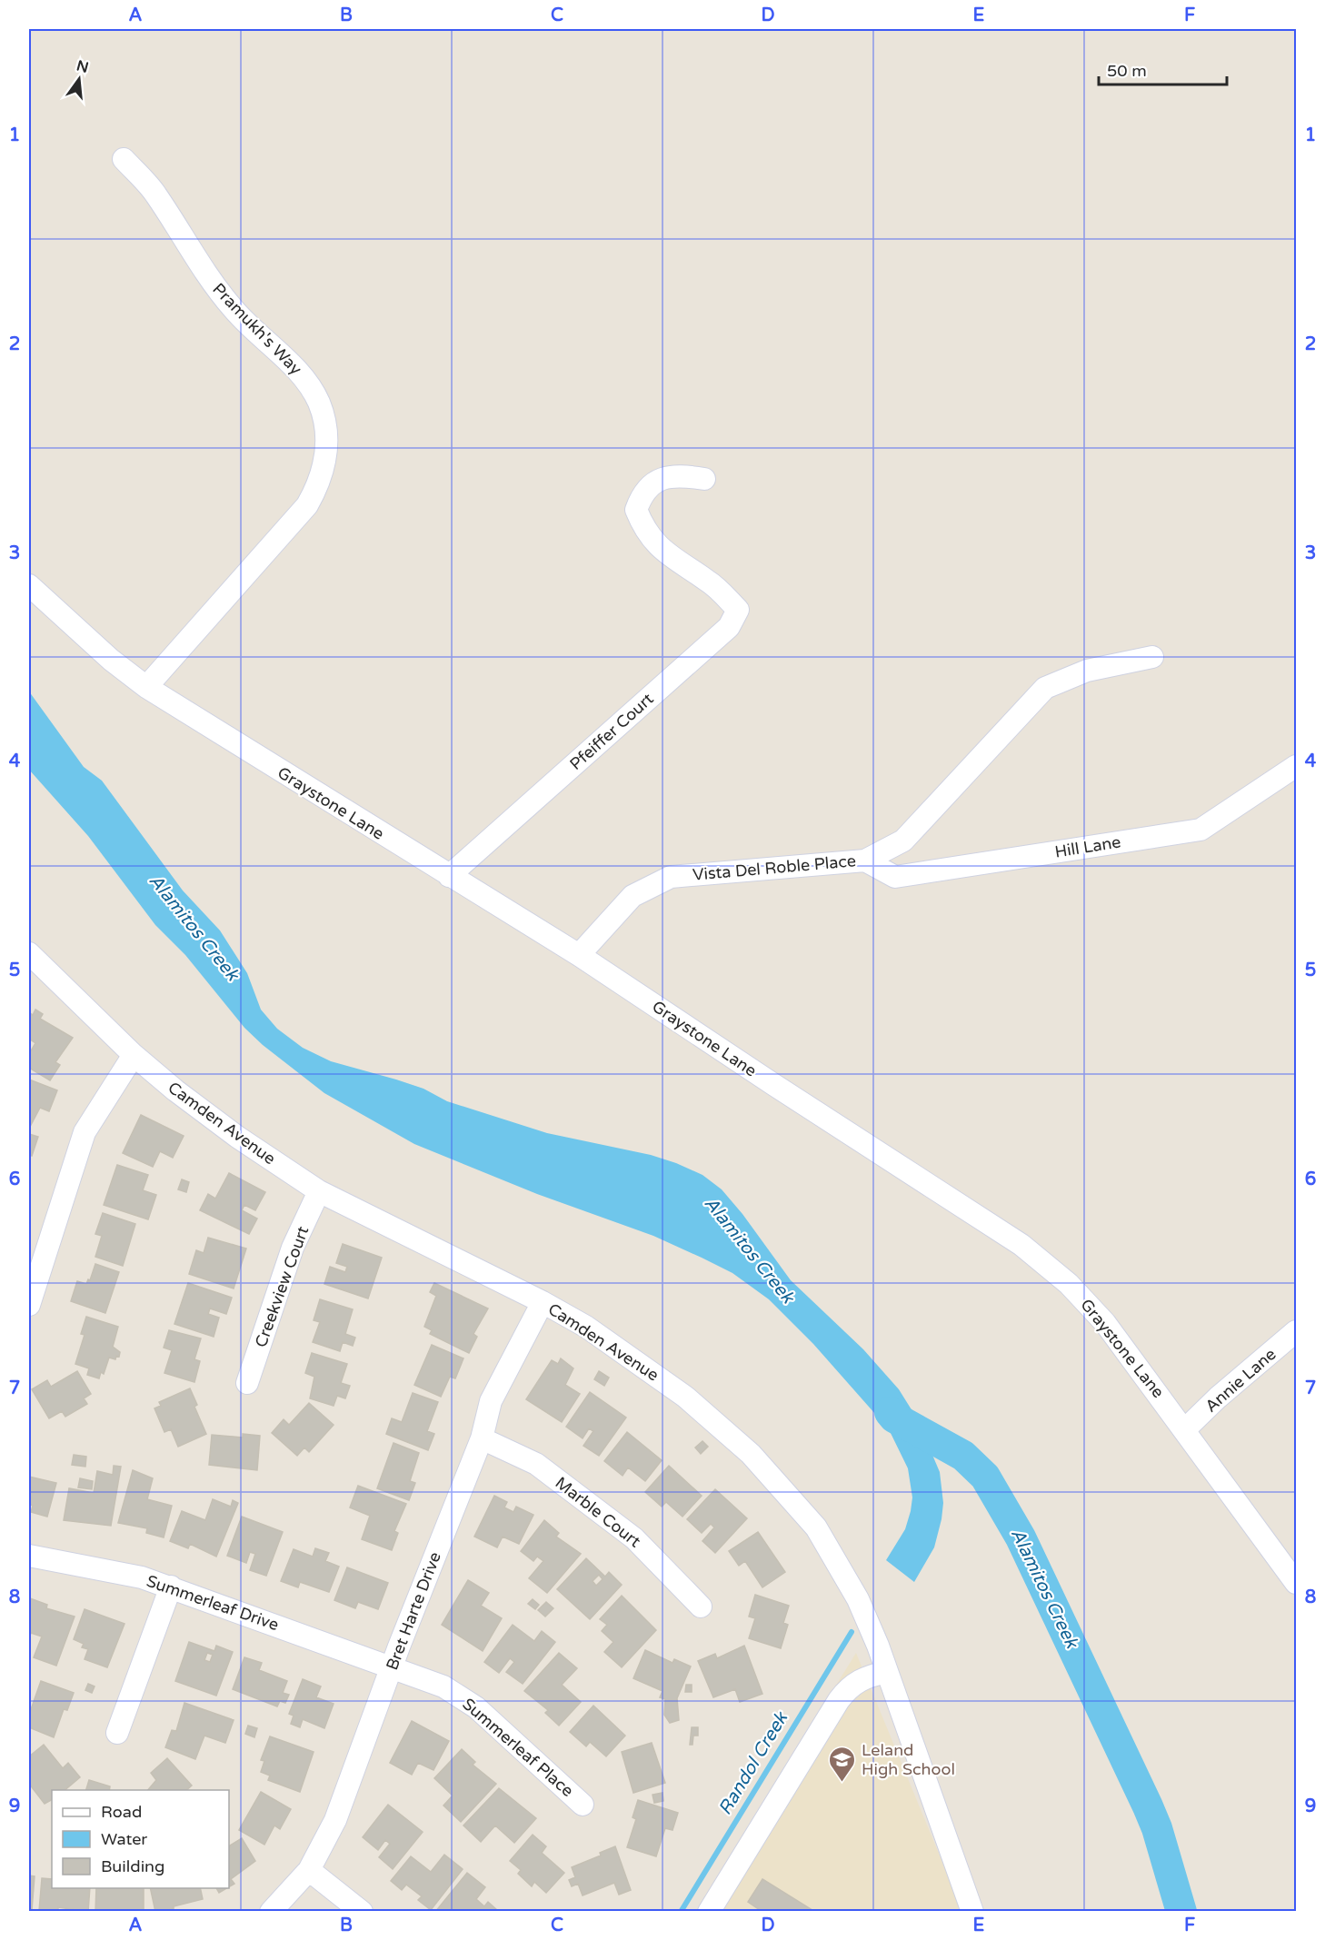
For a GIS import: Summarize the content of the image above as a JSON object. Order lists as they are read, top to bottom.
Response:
{
  "streets": {
    "street": [
      "Pramukh's Way",
      "Pfeiffer Court",
      "Graystone Lane",
      "Hill Lane",
      "Vista Del Roble Place",
      "Camden Avenue",
      "Creekview Court",
      "Annie Lane",
      "Marble Court",
      "Summerleaf Drive",
      "Bret Harte Drive",
      "Summerleaf Place"
    ]
  },
  "crossings": [
    ["Pramukh's Way", "Graystone Lane"],
    ["Pfeiffer Court", "Graystone Lane"],
    ["Graystone Lane", "Vista Del Roble Place"],
    ["Graystone Lane", "Annie Lane"],
    ["Hill Lane", "Vista Del Roble Place"],
    ["Camden Avenue", "Creekview Court"],
    ["Camden Avenue", "Bret Harte Drive"],
    ["Marble Court", "Bret Harte Drive"],
    ["Summerleaf Drive", "Bret Harte Drive"],
    ["Summerleaf Drive", "Summerleaf Place"],
    ["Bret Harte Drive", "Summerleaf Place"]
  ],
  "water": ["Alamitos Creek", "Randol Creek"],
  "places": {
    "school or university": ["Leland High School"]
  },
  "legend": ["Road", "Water", "Building"],
  "scale_bar": "50 m",
  "north": "top",
  "grid": {
    "columns": [
      "A",
      "B",
      "C",
      "D",
      "E",
      "F"
    ],
    "rows": [
      "1",
      "2",
      "3",
      "4",
      "5",
      "6",
      "7",
      "8",
      "9"
    ]
  }
}
